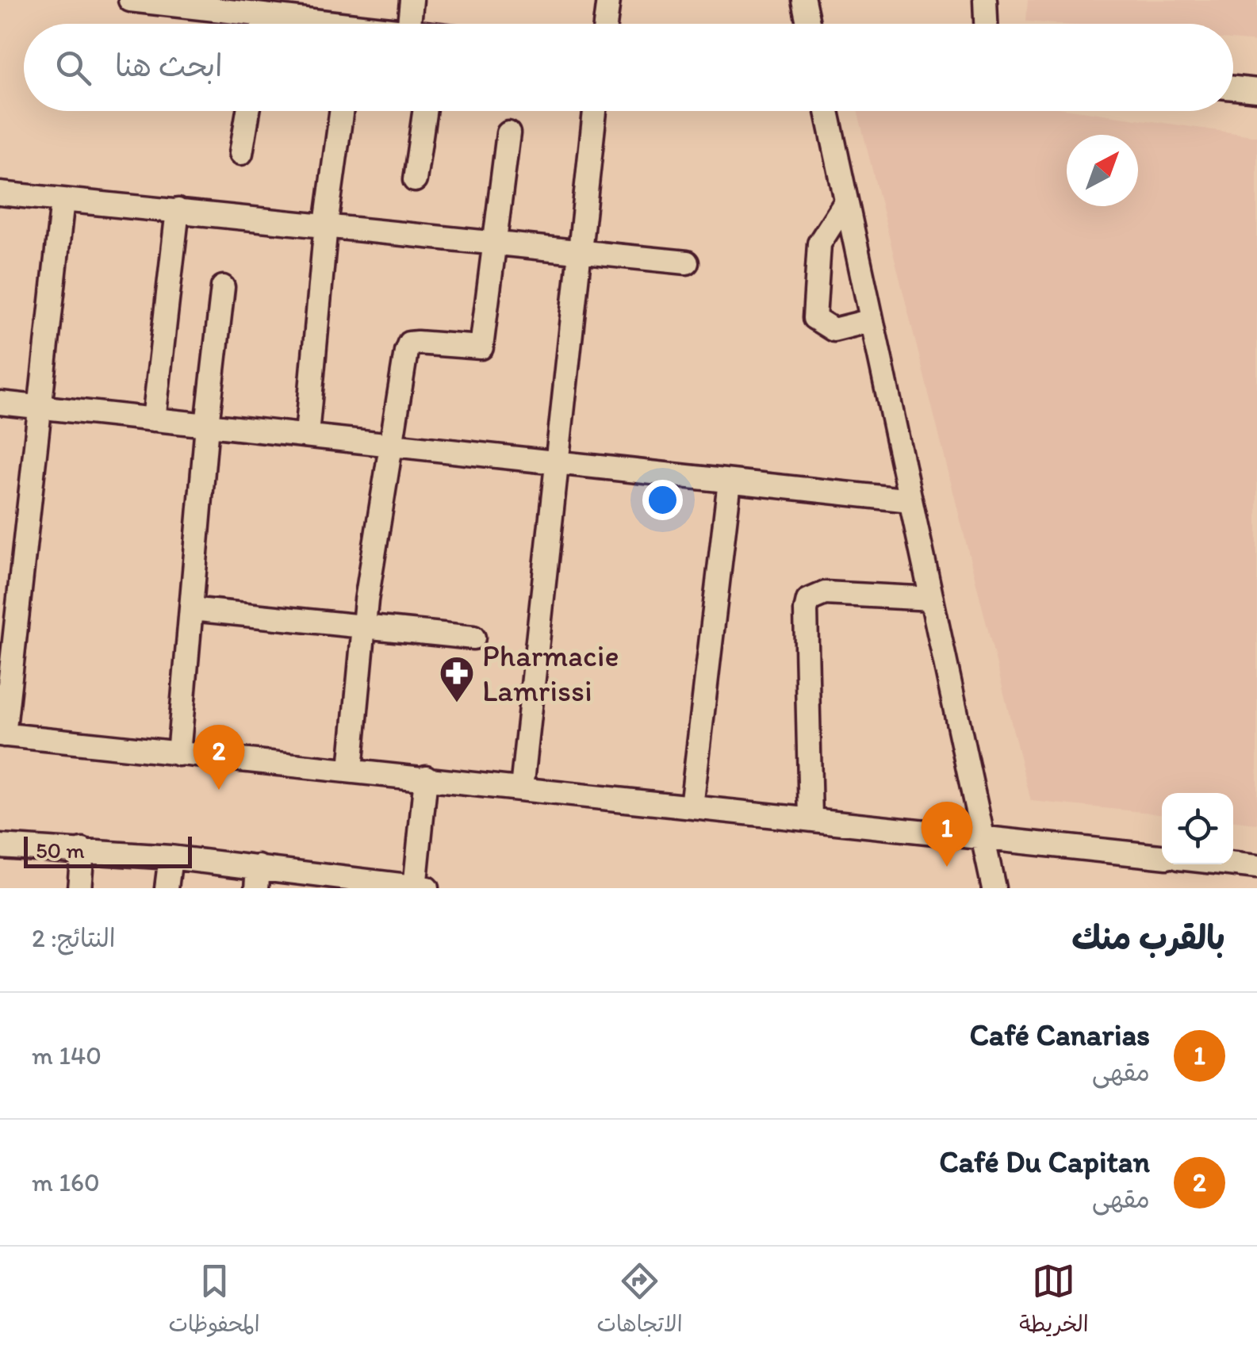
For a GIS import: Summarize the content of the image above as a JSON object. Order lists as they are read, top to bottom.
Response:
{
  "places": {
    "pharmacy": ["Pharmacie Lamrissi"]
  },
  "scale_bar": "50 m",
  "north": "top right",
  "page": {
    "search": "ابحث هنا",
    "pins": ["2", "1"],
    "scale": "50 m",
    "heading": ["بالقرب منك", "النتائج: 2"],
    "list": [
      {
        "mark": "1",
        "name": "Café Canarias",
        "note": "مقهى",
        "value": "140 m"
      },
      {
        "mark": "2",
        "name": "Café Du Capitan",
        "note": "مقهى",
        "value": "160 m"
      }
    ],
    "nav": ["الخريطة", "الاتجاهات", "المحفوظات"]
  }
}
